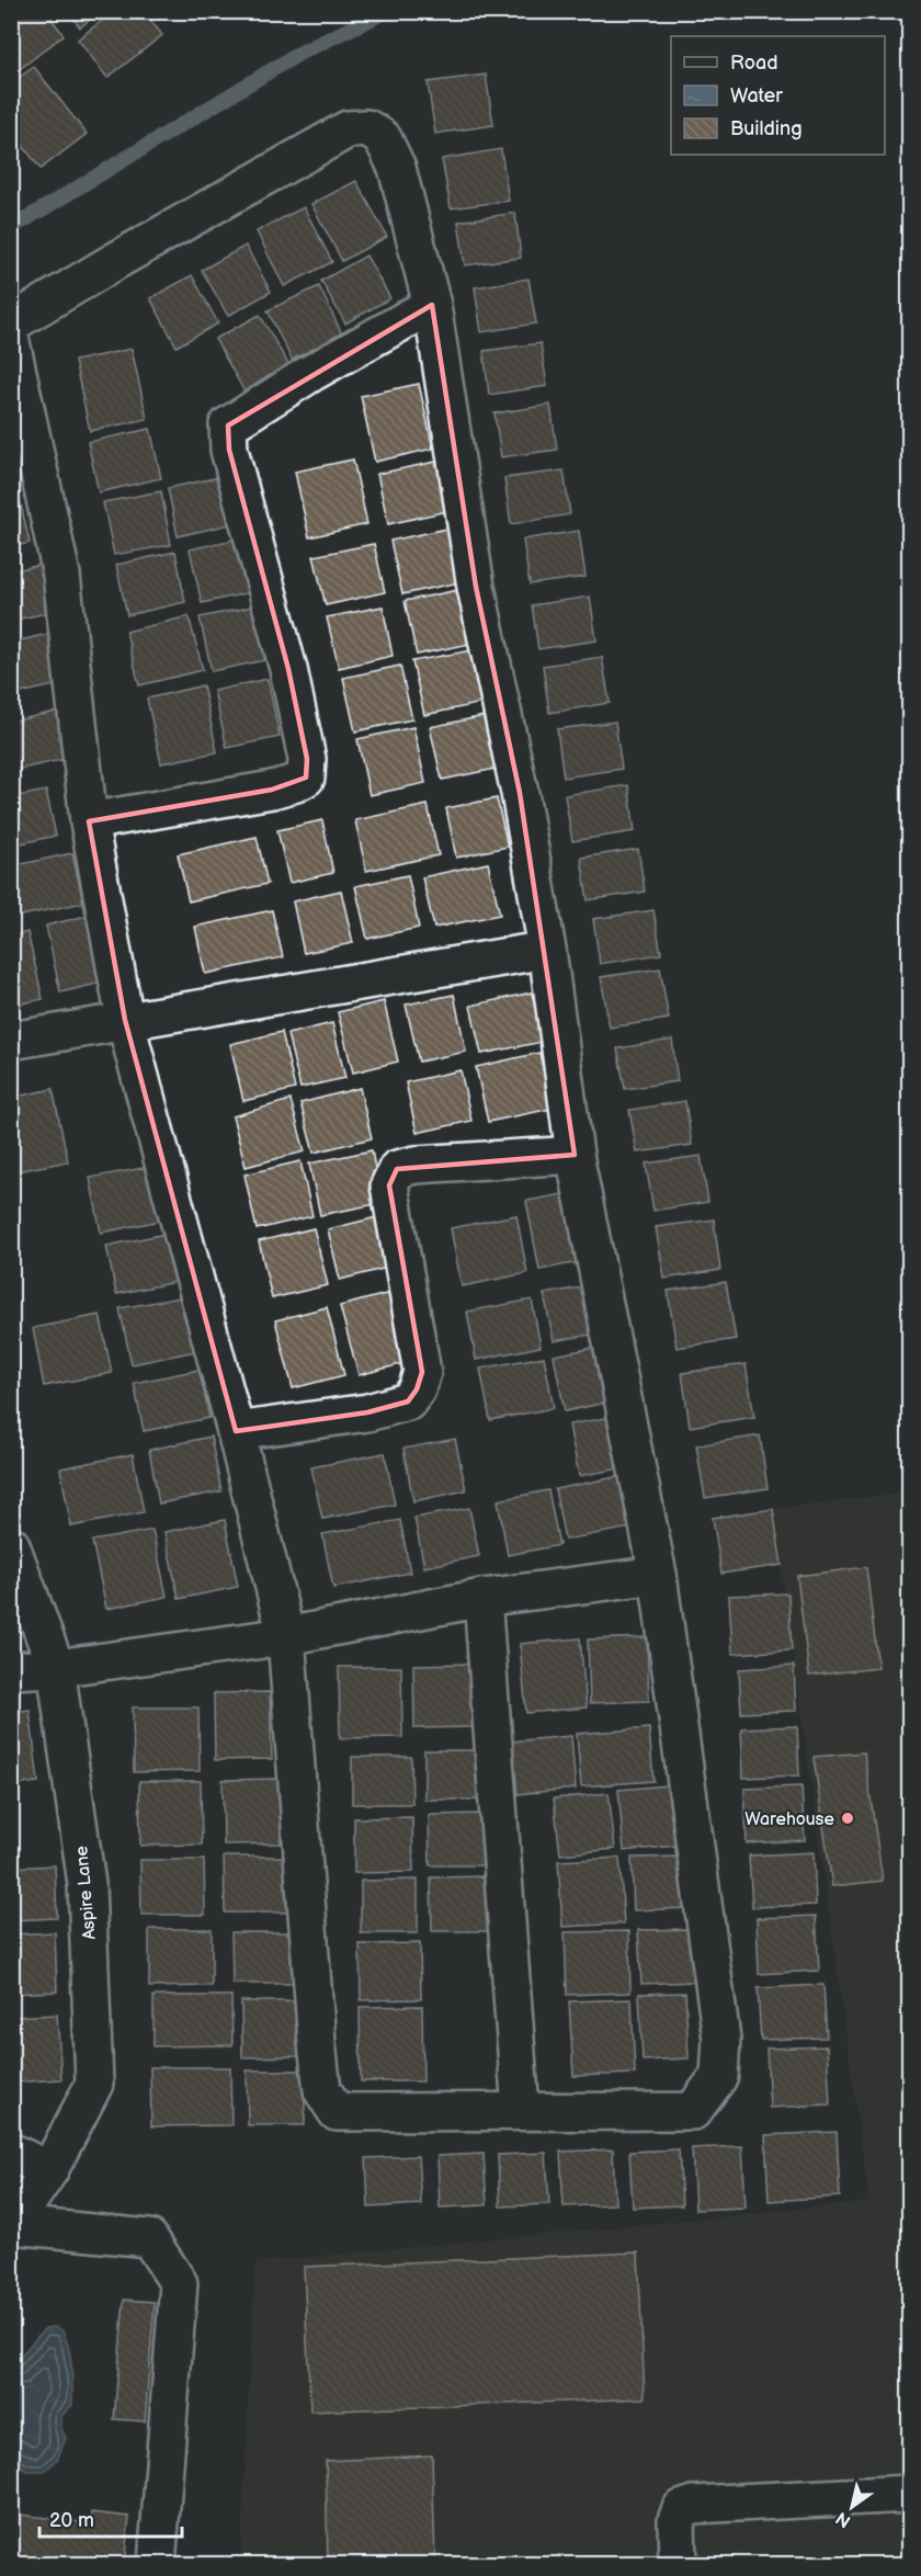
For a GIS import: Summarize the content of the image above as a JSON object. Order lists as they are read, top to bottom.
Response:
{
  "streets": {
    "street": ["Aspire Lane"]
  },
  "places": ["Warehouse"],
  "legend": ["Road", "Water", "Building"],
  "scale_bar": "20 m",
  "north": "bottom left"
}
